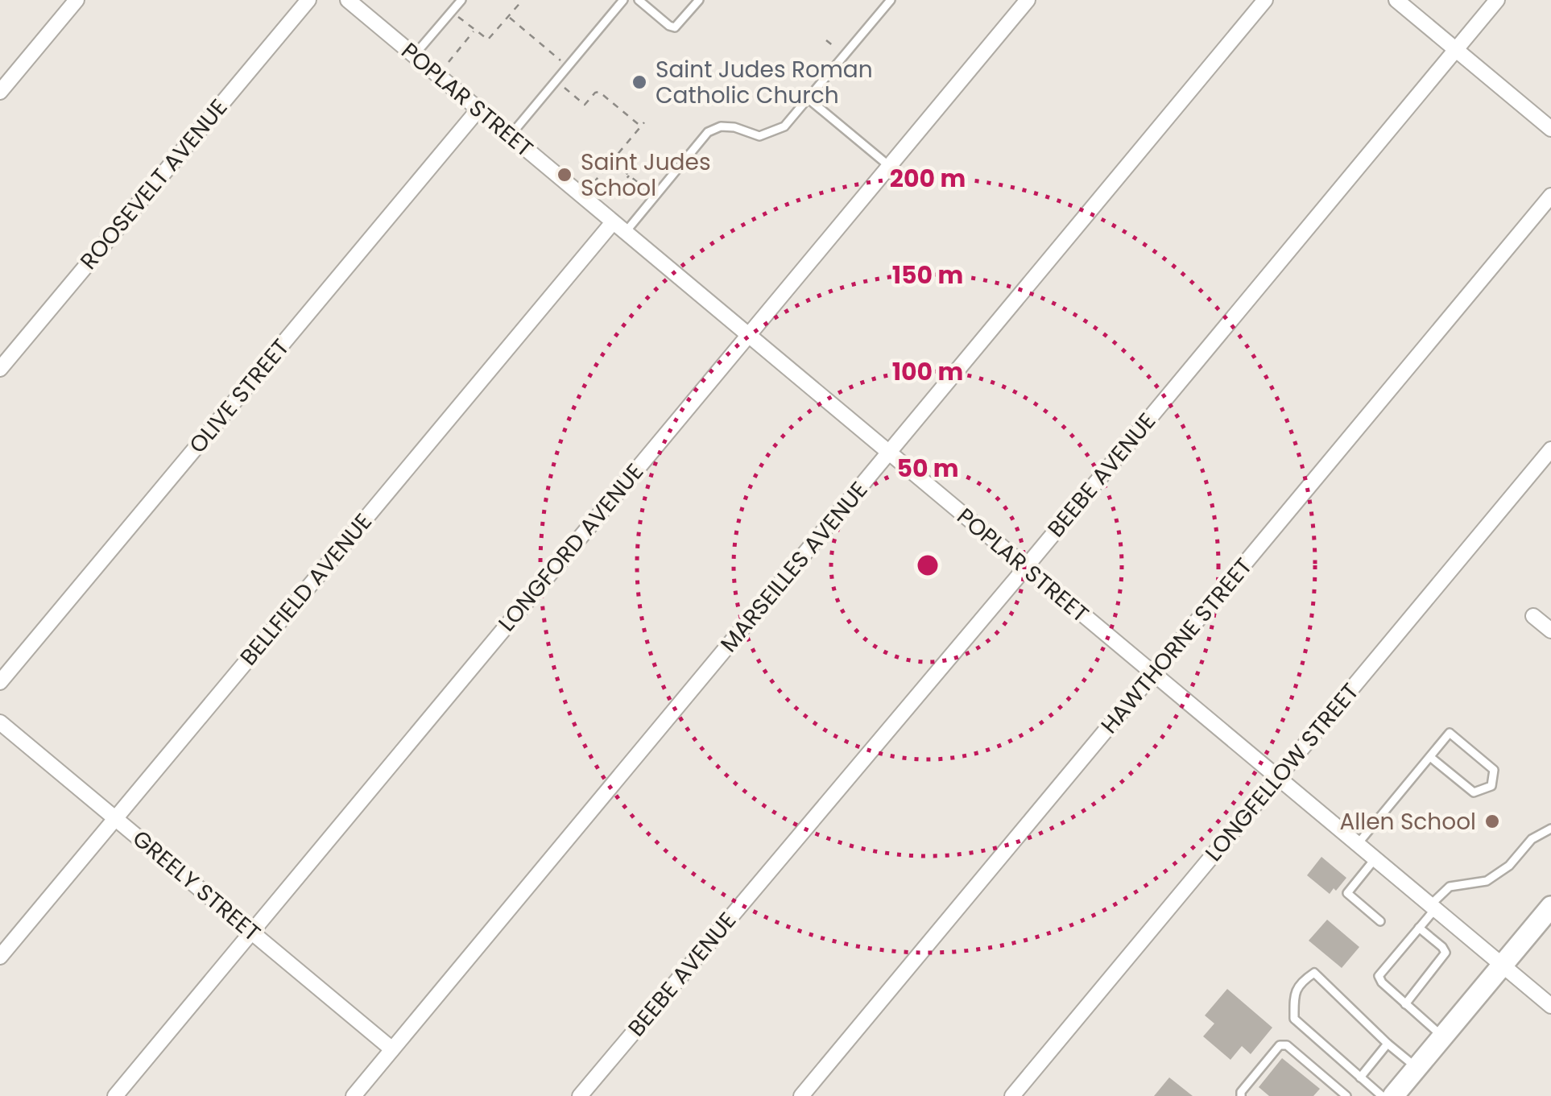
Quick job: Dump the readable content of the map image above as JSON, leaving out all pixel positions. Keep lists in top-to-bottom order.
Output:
{
  "streets": {
    "street": [
      "POPLAR STREET",
      "ROOSEVELT AVENUE",
      "OLIVE STREET",
      "BEEBE AVENUE",
      "LONGFORD AVENUE",
      "MARSEILLES AVENUE",
      "BELLFIELD AVENUE",
      "HAWTHORNE STREET",
      "LONGFELLOW STREET",
      "GREELY STREET"
    ]
  },
  "crossings": [
    ["POPLAR STREET", "OLIVE STREET"],
    ["POPLAR STREET", "BEEBE AVENUE"],
    ["POPLAR STREET", "LONGFORD AVENUE"],
    ["POPLAR STREET", "MARSEILLES AVENUE"],
    ["POPLAR STREET", "BELLFIELD AVENUE"],
    ["POPLAR STREET", "HAWTHORNE STREET"],
    ["POPLAR STREET", "LONGFELLOW STREET"],
    ["LONGFORD AVENUE", "GREELY STREET"],
    ["MARSEILLES AVENUE", "GREELY STREET"],
    ["BELLFIELD AVENUE", "GREELY STREET"]
  ],
  "places": ["Saint Judes Roman Catholic Church", "Saint Judes School", "Allen School"],
  "rings": [
    "200 m",
    "150 m",
    "100 m",
    "50 m"
  ]
}
